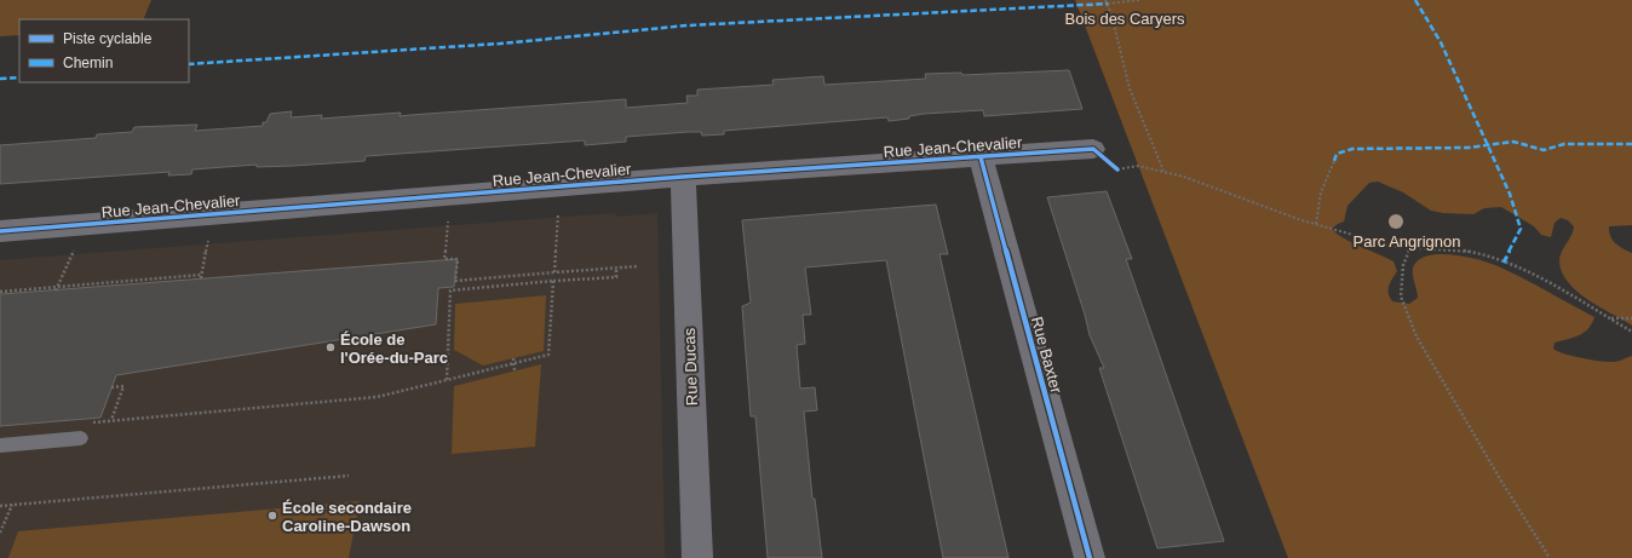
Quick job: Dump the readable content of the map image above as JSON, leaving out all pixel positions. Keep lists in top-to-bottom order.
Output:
{
  "streets": {
    "street": ["Rue Jean-Chevalier", "Rue Baxter", "Rue Ducas"]
  },
  "crossings": [
    ["Rue Jean-Chevalier", "Rue Baxter"],
    ["Rue Jean-Chevalier", "Rue Ducas"]
  ],
  "parks": ["Bois des Caryers", "Parc Angrignon"],
  "places": ["École de l'Orée-du-Parc", "École secondaire Caroline-Dawson"],
  "legend": ["Piste cyclable", "Chemin"]
}
